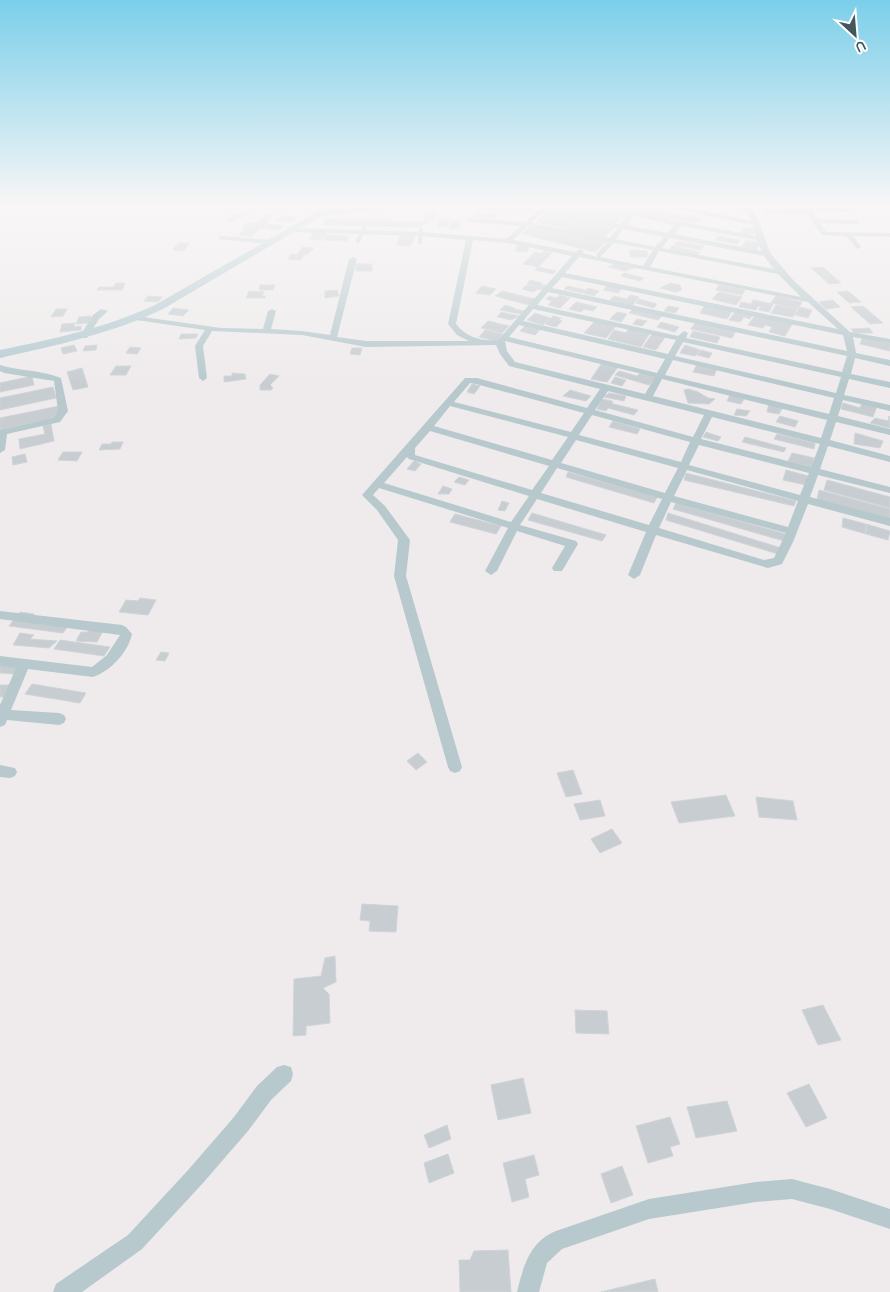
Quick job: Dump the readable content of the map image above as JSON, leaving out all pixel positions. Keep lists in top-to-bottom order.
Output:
{
  "north": "bottom right"
}
